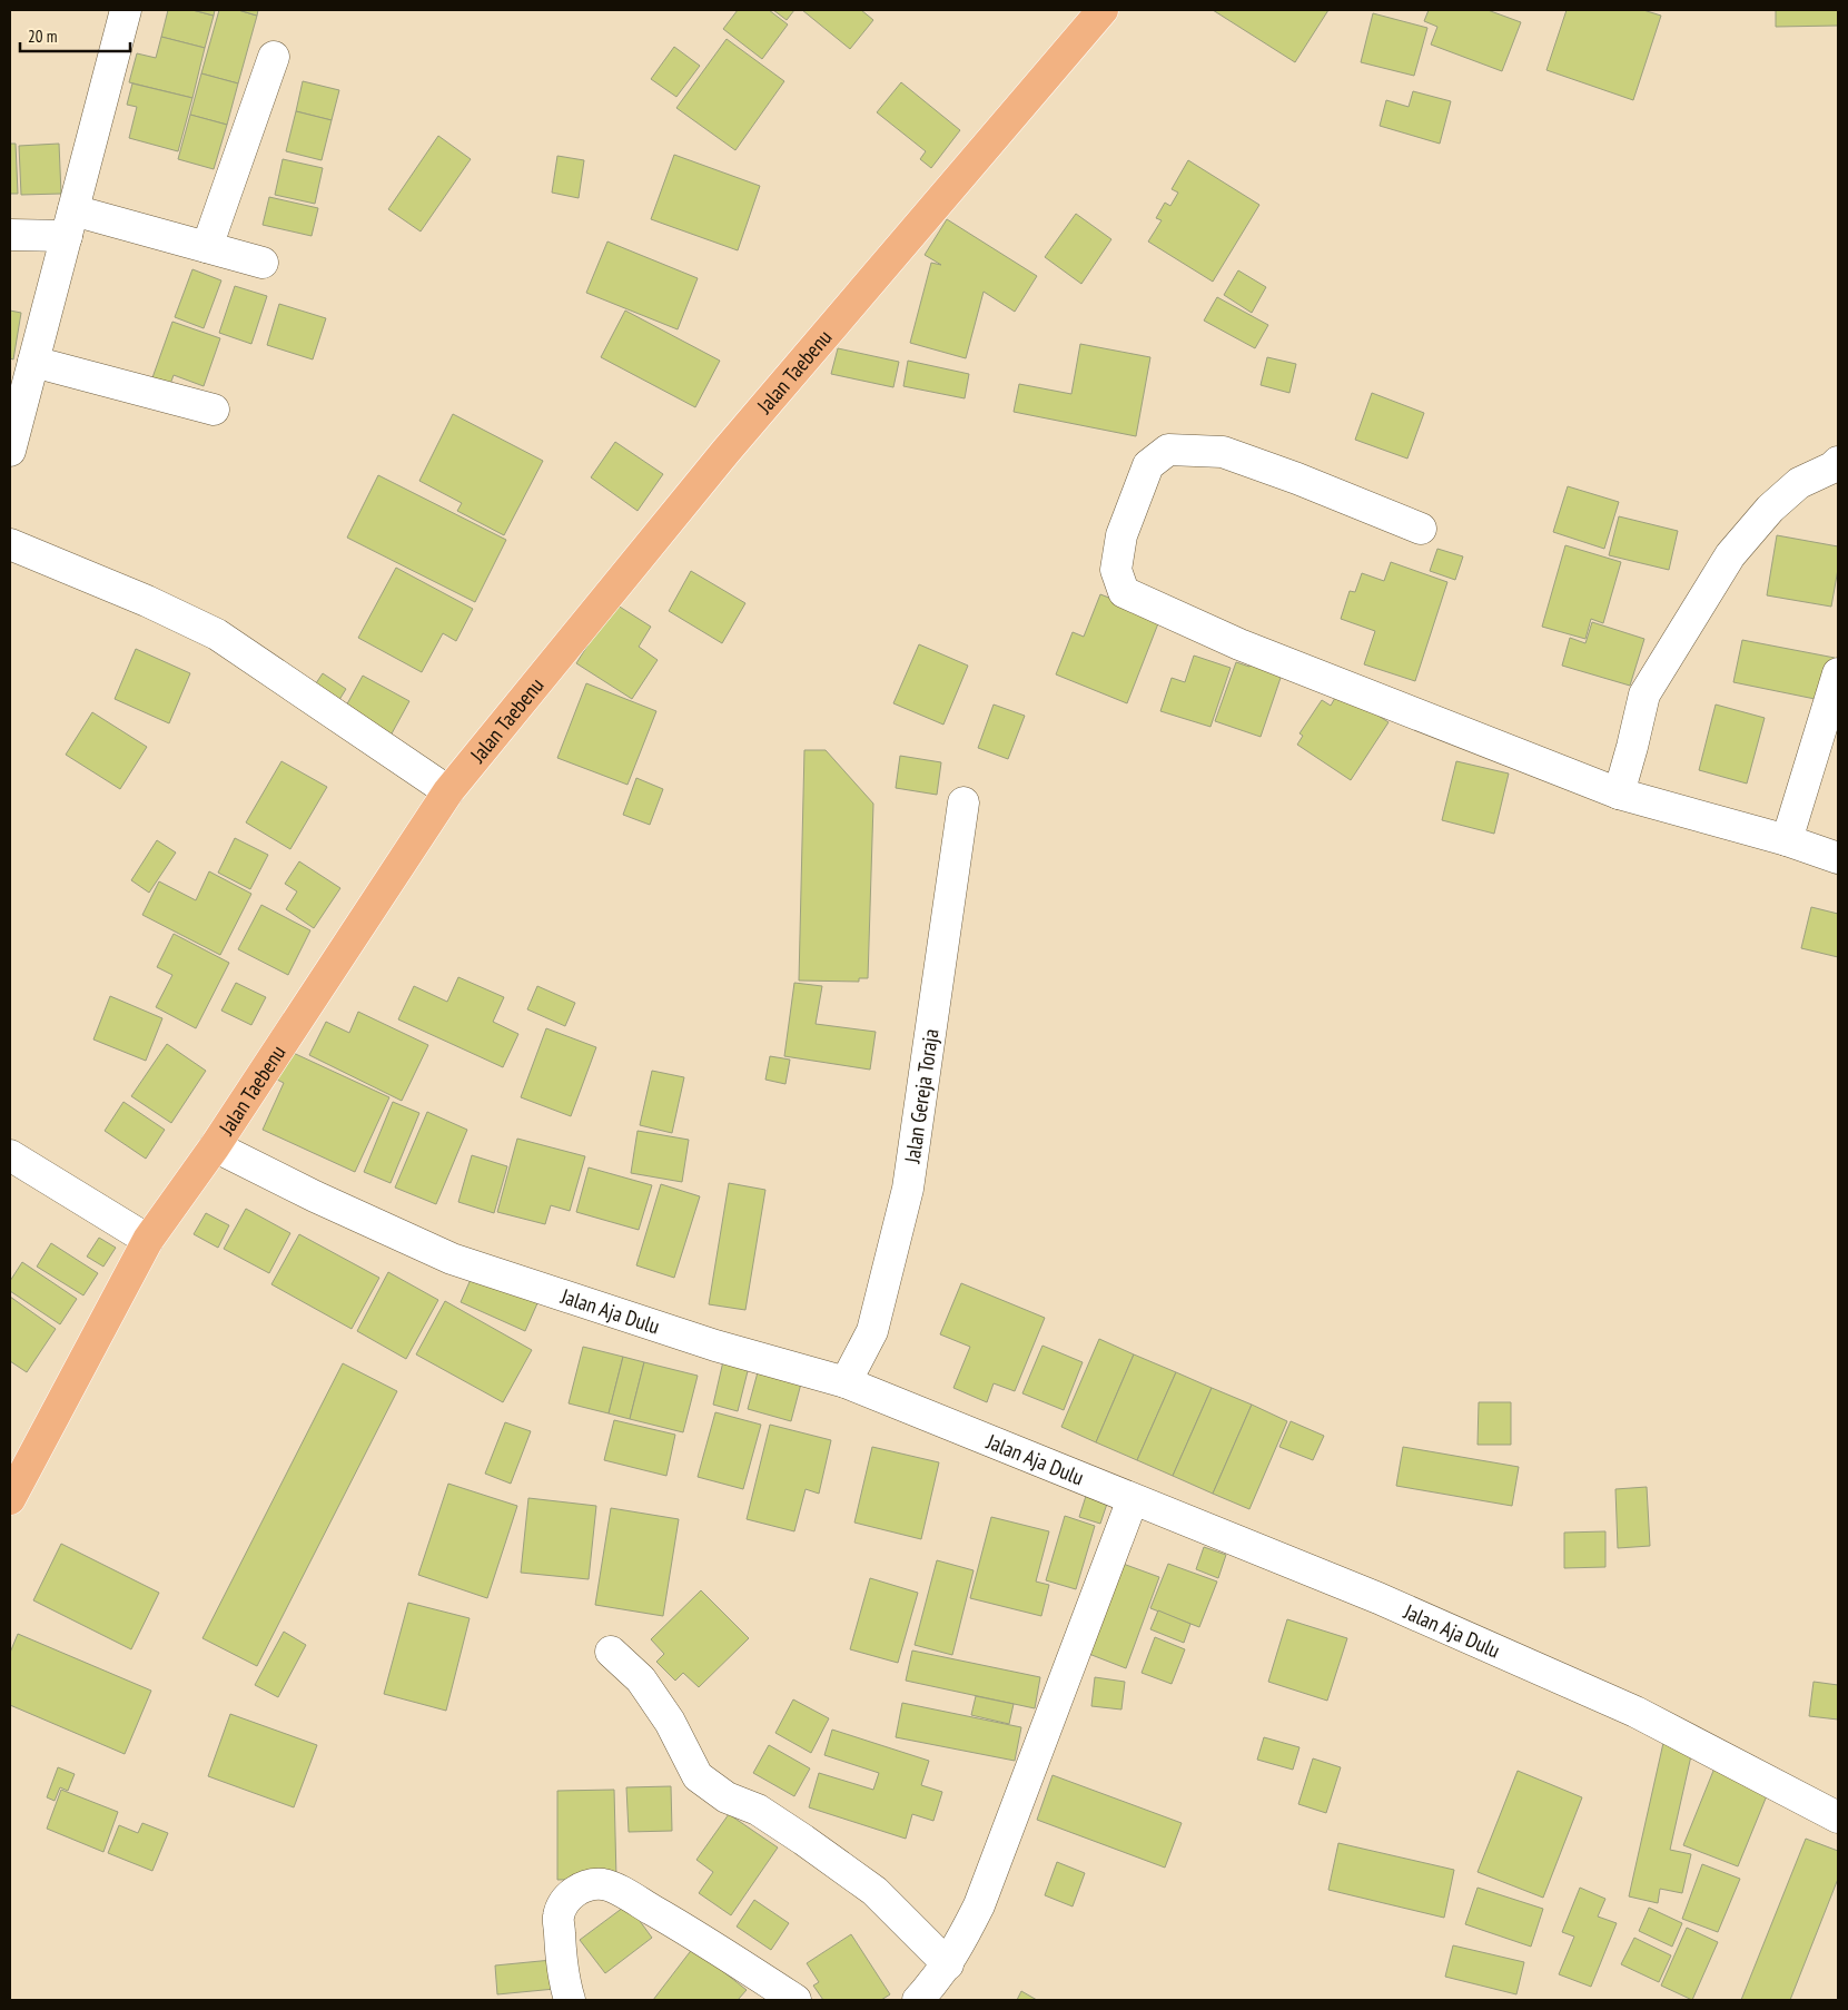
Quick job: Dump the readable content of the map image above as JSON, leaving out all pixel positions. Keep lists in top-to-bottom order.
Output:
{
  "streets": {
    "main road": ["Jalan Taebenu"],
    "street": ["Jalan Gereja Toraja", "Jalan Aja Dulu"]
  },
  "crossings": [
    ["Jalan Taebenu", "Jalan Aja Dulu"],
    ["Jalan Gereja Toraja", "Jalan Aja Dulu"]
  ],
  "scale_bar": "20 m"
}
